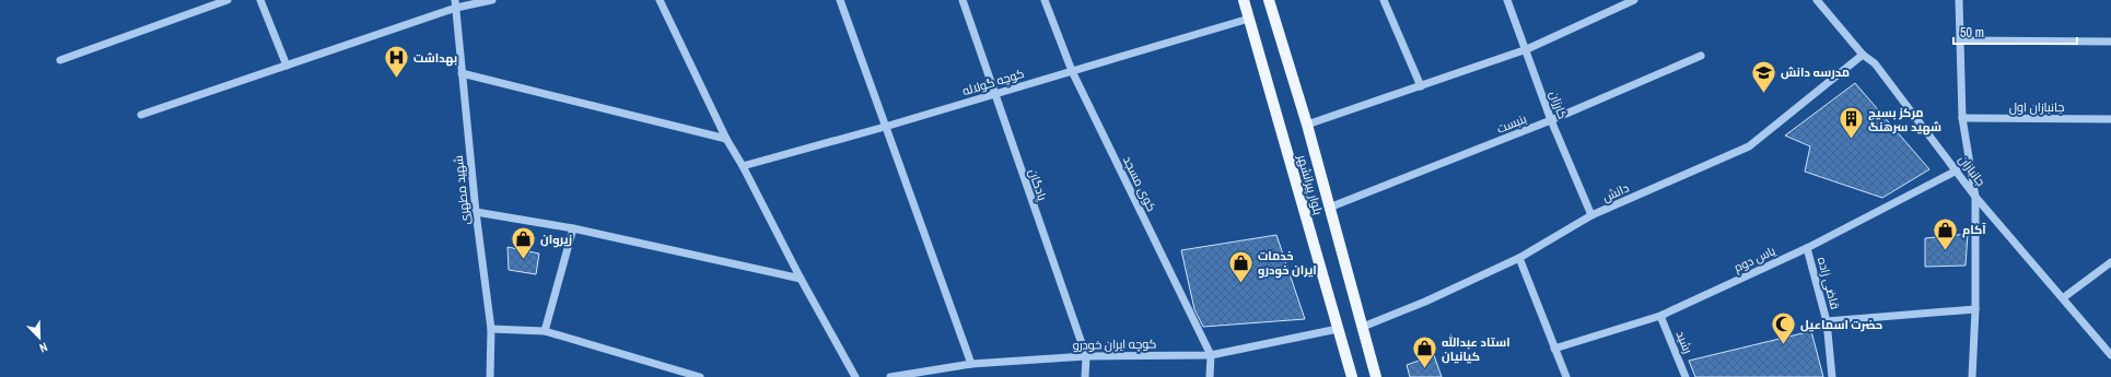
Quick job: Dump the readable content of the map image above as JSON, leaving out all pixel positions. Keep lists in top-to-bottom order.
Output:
{
  "streets": {
    "main road": ["بلوار پیرانشهر"],
    "street": [
      "کوچه گولاله",
      "کارزان",
      "جانبازان اول",
      "بنبست",
      "جانبازان",
      "کوی مسجد",
      "پادگان",
      "شهید مطهری",
      "دانش",
      "یاس دوم",
      "قاضی زاده",
      "رشید",
      "کوچه ایران خودرو"
    ]
  },
  "crossings": [
    ["کوچه گولاله", "کوی مسجد"],
    ["کوچه گولاله", "پادگان"],
    ["کوچه گولاله", "بلوار پیرانشهر"],
    ["کارزان", "بنبست"],
    ["کارزان", "دانش"],
    ["بنبست", "بلوار پیرانشهر"],
    ["جانبازان", "دانش"],
    ["جانبازان", "یاس دوم"],
    ["کوی مسجد", "کوچه ایران خودرو"],
    ["پادگان", "کوچه ایران خودرو"],
    ["بلوار پیرانشهر", "دانش"],
    ["بلوار پیرانشهر", "کوچه ایران خودرو"],
    ["یاس دوم", "قاضی زاده"],
    ["یاس دوم", "رشید"]
  ],
  "places": {
    "hospital": ["بهداشت"],
    "school or university": ["مدرسه دانش"],
    "building": ["مرکز بسیج شهید سرهنگ"],
    "shop": [
      "آکام",
      "زیروان",
      "خدمات ایران خودرو",
      "استاد عبدالله کیانیان"
    ],
    "mosque": ["حضرت اسماعیل"]
  },
  "scale_bar": "50 m",
  "north": "bottom right"
}
